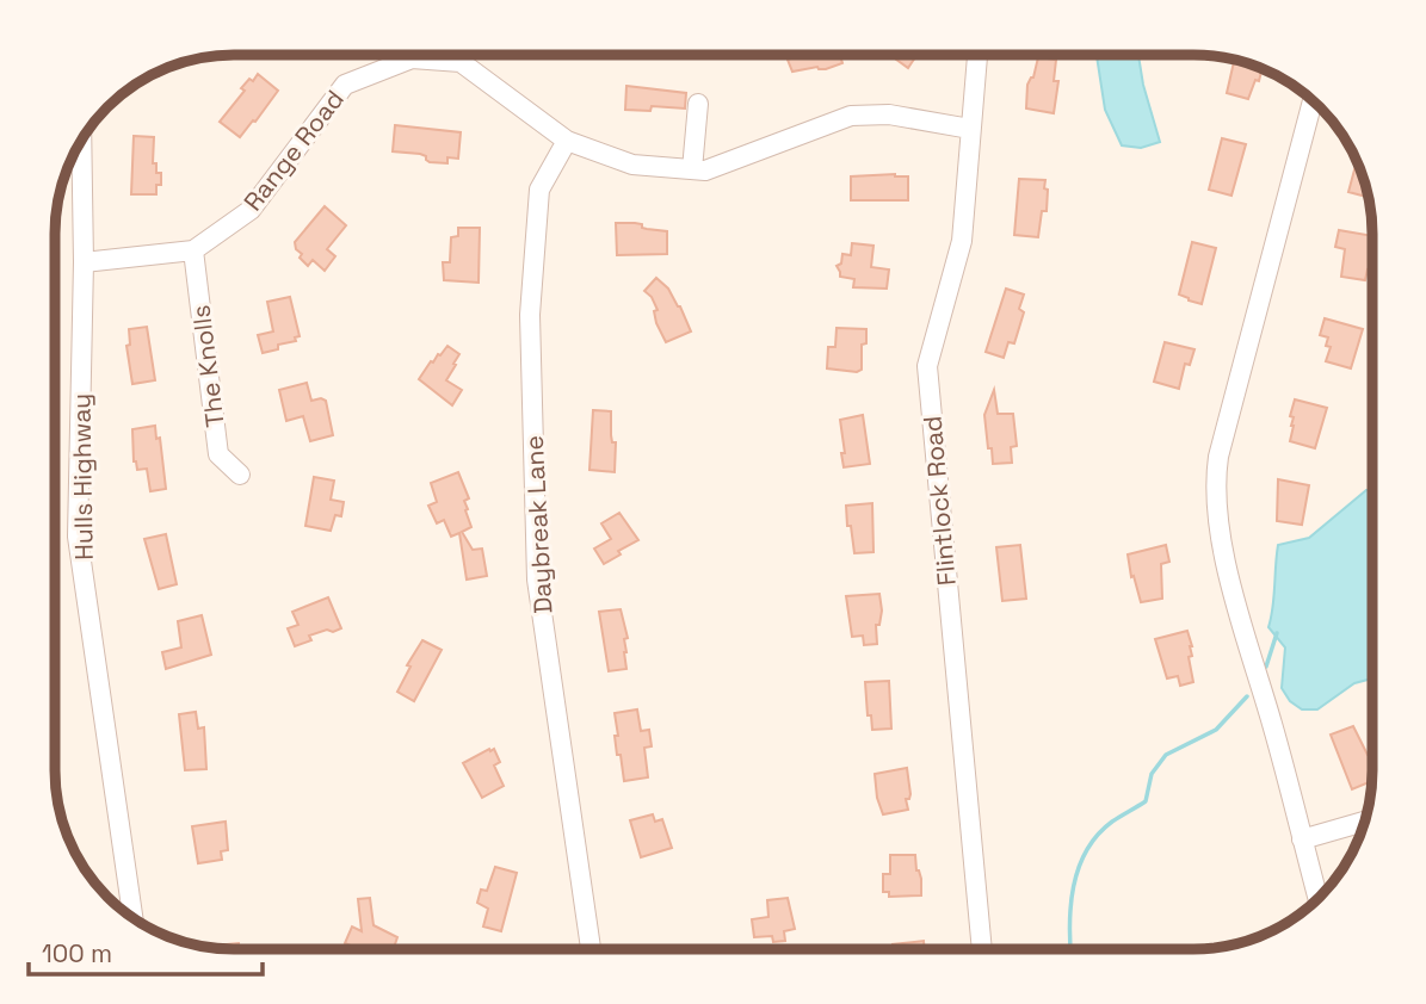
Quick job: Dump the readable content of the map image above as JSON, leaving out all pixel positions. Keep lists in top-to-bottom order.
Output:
{
  "streets": {
    "street": [
      "Range Road",
      "The Knolls",
      "Hulls Highway",
      "Flintlock Road",
      "Daybreak Lane"
    ]
  },
  "crossings": [
    ["Range Road", "The Knolls"],
    ["Range Road", "Hulls Highway"],
    ["Range Road", "Flintlock Road"],
    ["Range Road", "Daybreak Lane"]
  ],
  "scale_bar": "100 m"
}
